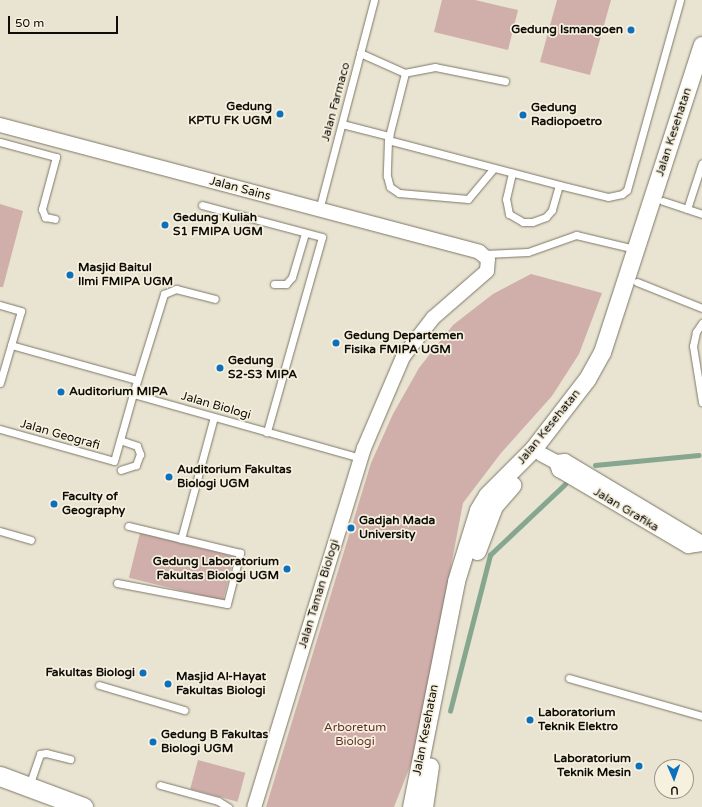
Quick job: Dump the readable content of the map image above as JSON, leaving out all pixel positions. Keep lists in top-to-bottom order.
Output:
{
  "streets": {
    "street": [
      "Jalan Kesehatan",
      "Jalan Sains",
      "Jalan Grafika",
      "Jalan Taman Biologi"
    ],
    "lane": ["Jalan Farmaco", "Jalan Biologi", "Jalan Geografi"]
  },
  "crossings": [
    ["Jalan Farmaco", "Jalan Sains"],
    ["Jalan Kesehatan", "Jalan Grafika"],
    ["Jalan Sains", "Jalan Taman Biologi"],
    ["Jalan Biologi", "Jalan Taman Biologi"]
  ],
  "parks": ["Arboretum Biologi"],
  "places": [
    "Gedung Ismangoen",
    "Gedung KPTU FK UGM",
    "Gedung Radiopoetro",
    "Gedung Kuliah S1 FMIPA UGM",
    "Masjid Baitul Ilmi FMIPA UGM",
    "Gedung Departemen Fisika FMIPA UGM",
    "Gedung S2-S3 MIPA",
    "Auditorium MIPA",
    "Auditorium Fakultas Biologi UGM",
    "Faculty of Geography",
    "Gadjah Mada University",
    "Gedung Laboratorium Fakultas Biologi UGM",
    "Fakultas Biologi",
    "Masjid Al-Hayat Fakultas Biologi",
    "Laboratorium Teknik Elektro",
    "Gedung B Fakultas Biologi UGM",
    "Laboratorium Teknik Mesin"
  ],
  "scale_bar": "50 m",
  "north": "bottom"
}
